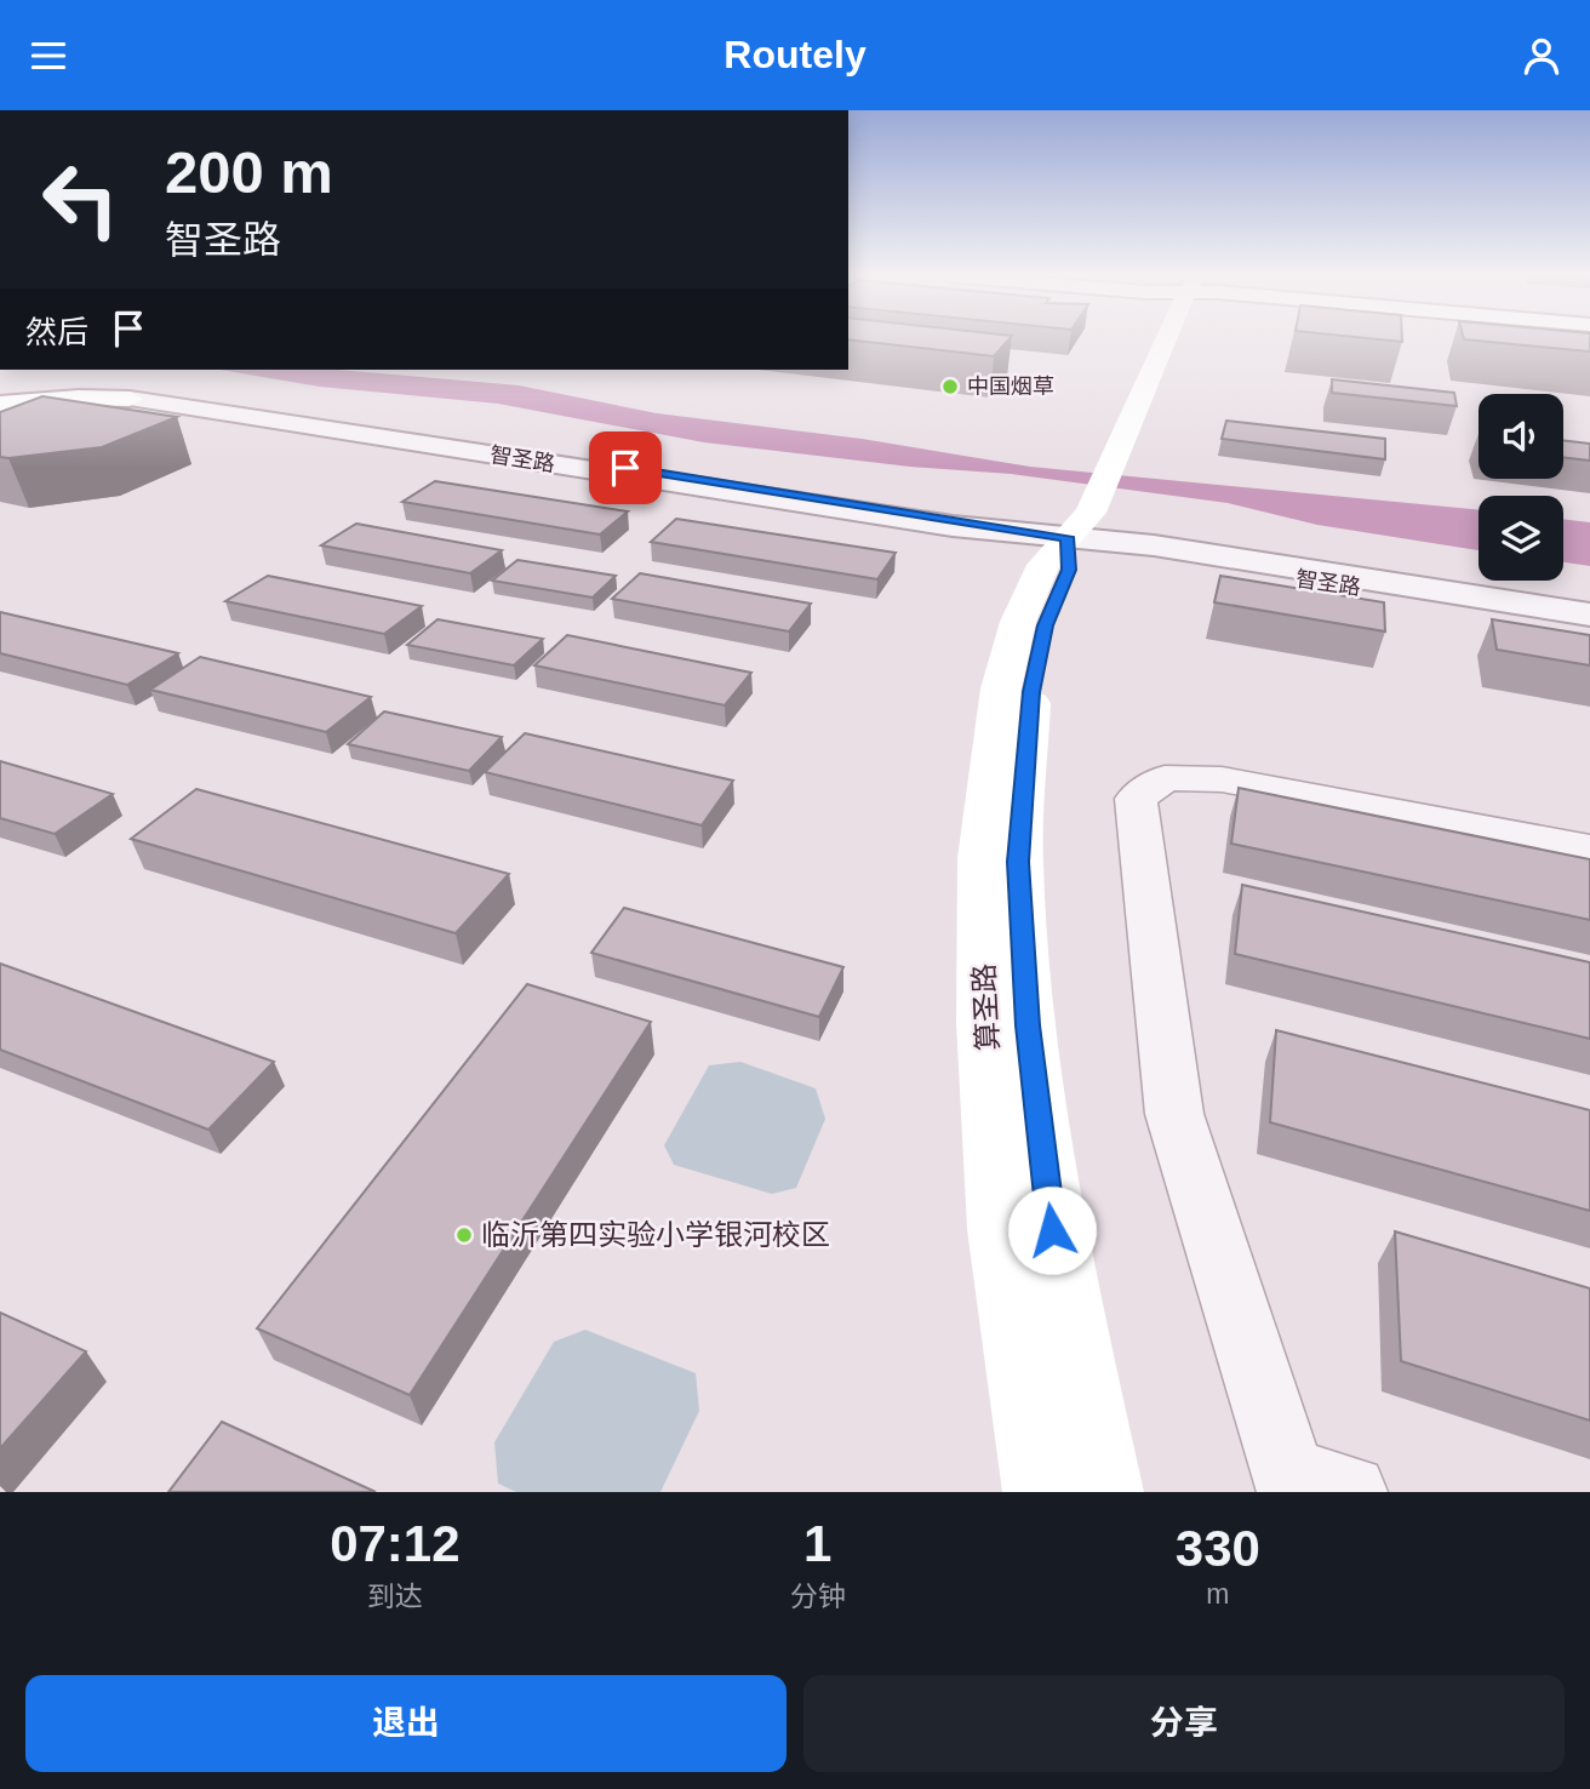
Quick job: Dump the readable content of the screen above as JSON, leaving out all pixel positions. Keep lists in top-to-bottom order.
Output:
{
  "streets": {
    "main road": ["算圣路"],
    "street": ["智圣路"]
  },
  "crossings": [
    ["智圣路", "算圣路"]
  ],
  "places": ["中国烟草", "临沂第四实验小学银河校区"],
  "page": {
    "header": "Routely",
    "turn": ["200 m", "智圣路"],
    "then": "然后",
    "eta": [
      "07:12",
      "到达",
      "1",
      "分钟",
      "330",
      "m"
    ],
    "buttons": ["退出", "分享"]
  }
}
